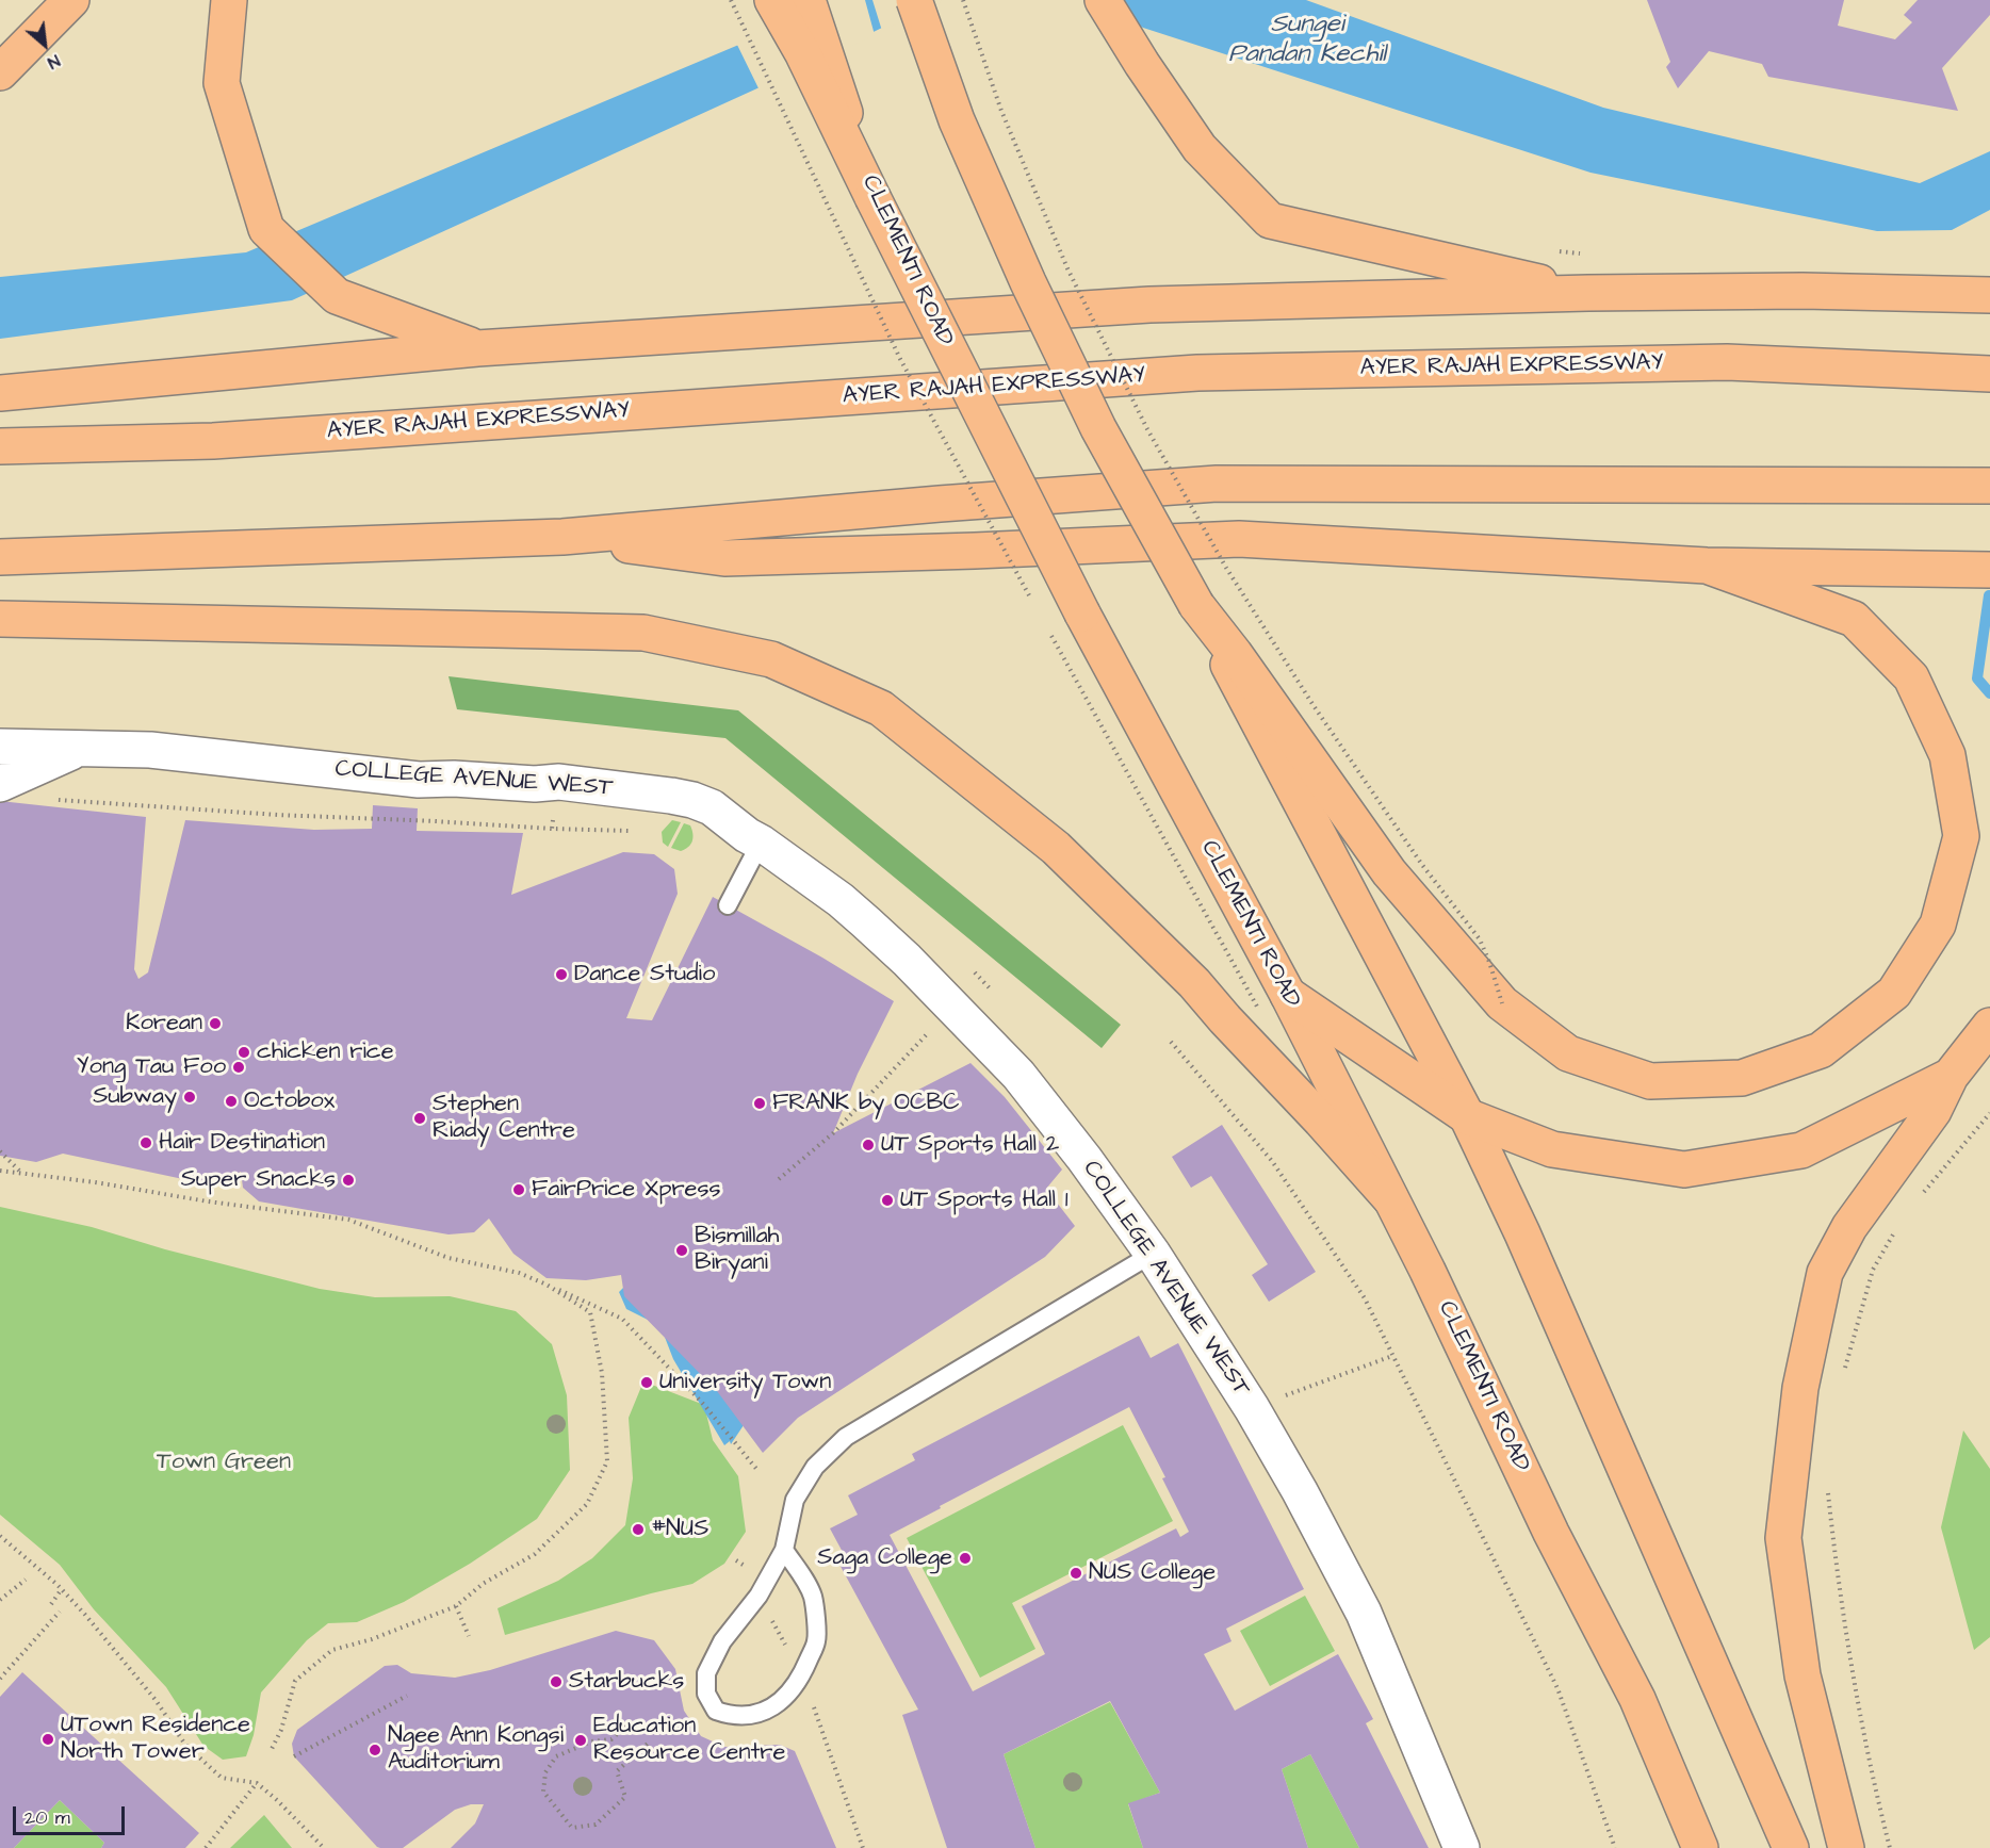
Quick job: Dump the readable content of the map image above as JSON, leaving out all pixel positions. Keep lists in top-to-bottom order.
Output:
{
  "streets": {
    "main road": ["CLEMENTI ROAD", "AYER RAJAH EXPRESSWAY"],
    "street": ["COLLEGE AVENUE WEST"]
  },
  "water": ["Sungei Pandan Kechil"],
  "parks": ["Town Green"],
  "places": [
    "Dance Studio",
    "Korean",
    "chicken rice",
    "Yong Tau Foo",
    "Subway",
    "Octobox",
    "FRANK by OCBC",
    "Stephen Riady Centre",
    "Hair Destination",
    "UT Sports Hall 2",
    "Super Snacks",
    "FairPrice Xpress",
    "UT Sports Hall 1",
    "Bismillah Biryani",
    "University Town",
    "#NUS",
    "Saga College",
    "NUS College",
    "Starbucks",
    "UTown Residence North Tower",
    "Education Resource Centre",
    "Ngee Ann Kongsi Auditorium"
  ],
  "scale_bar": "20 m",
  "north": "bottom right"
}
